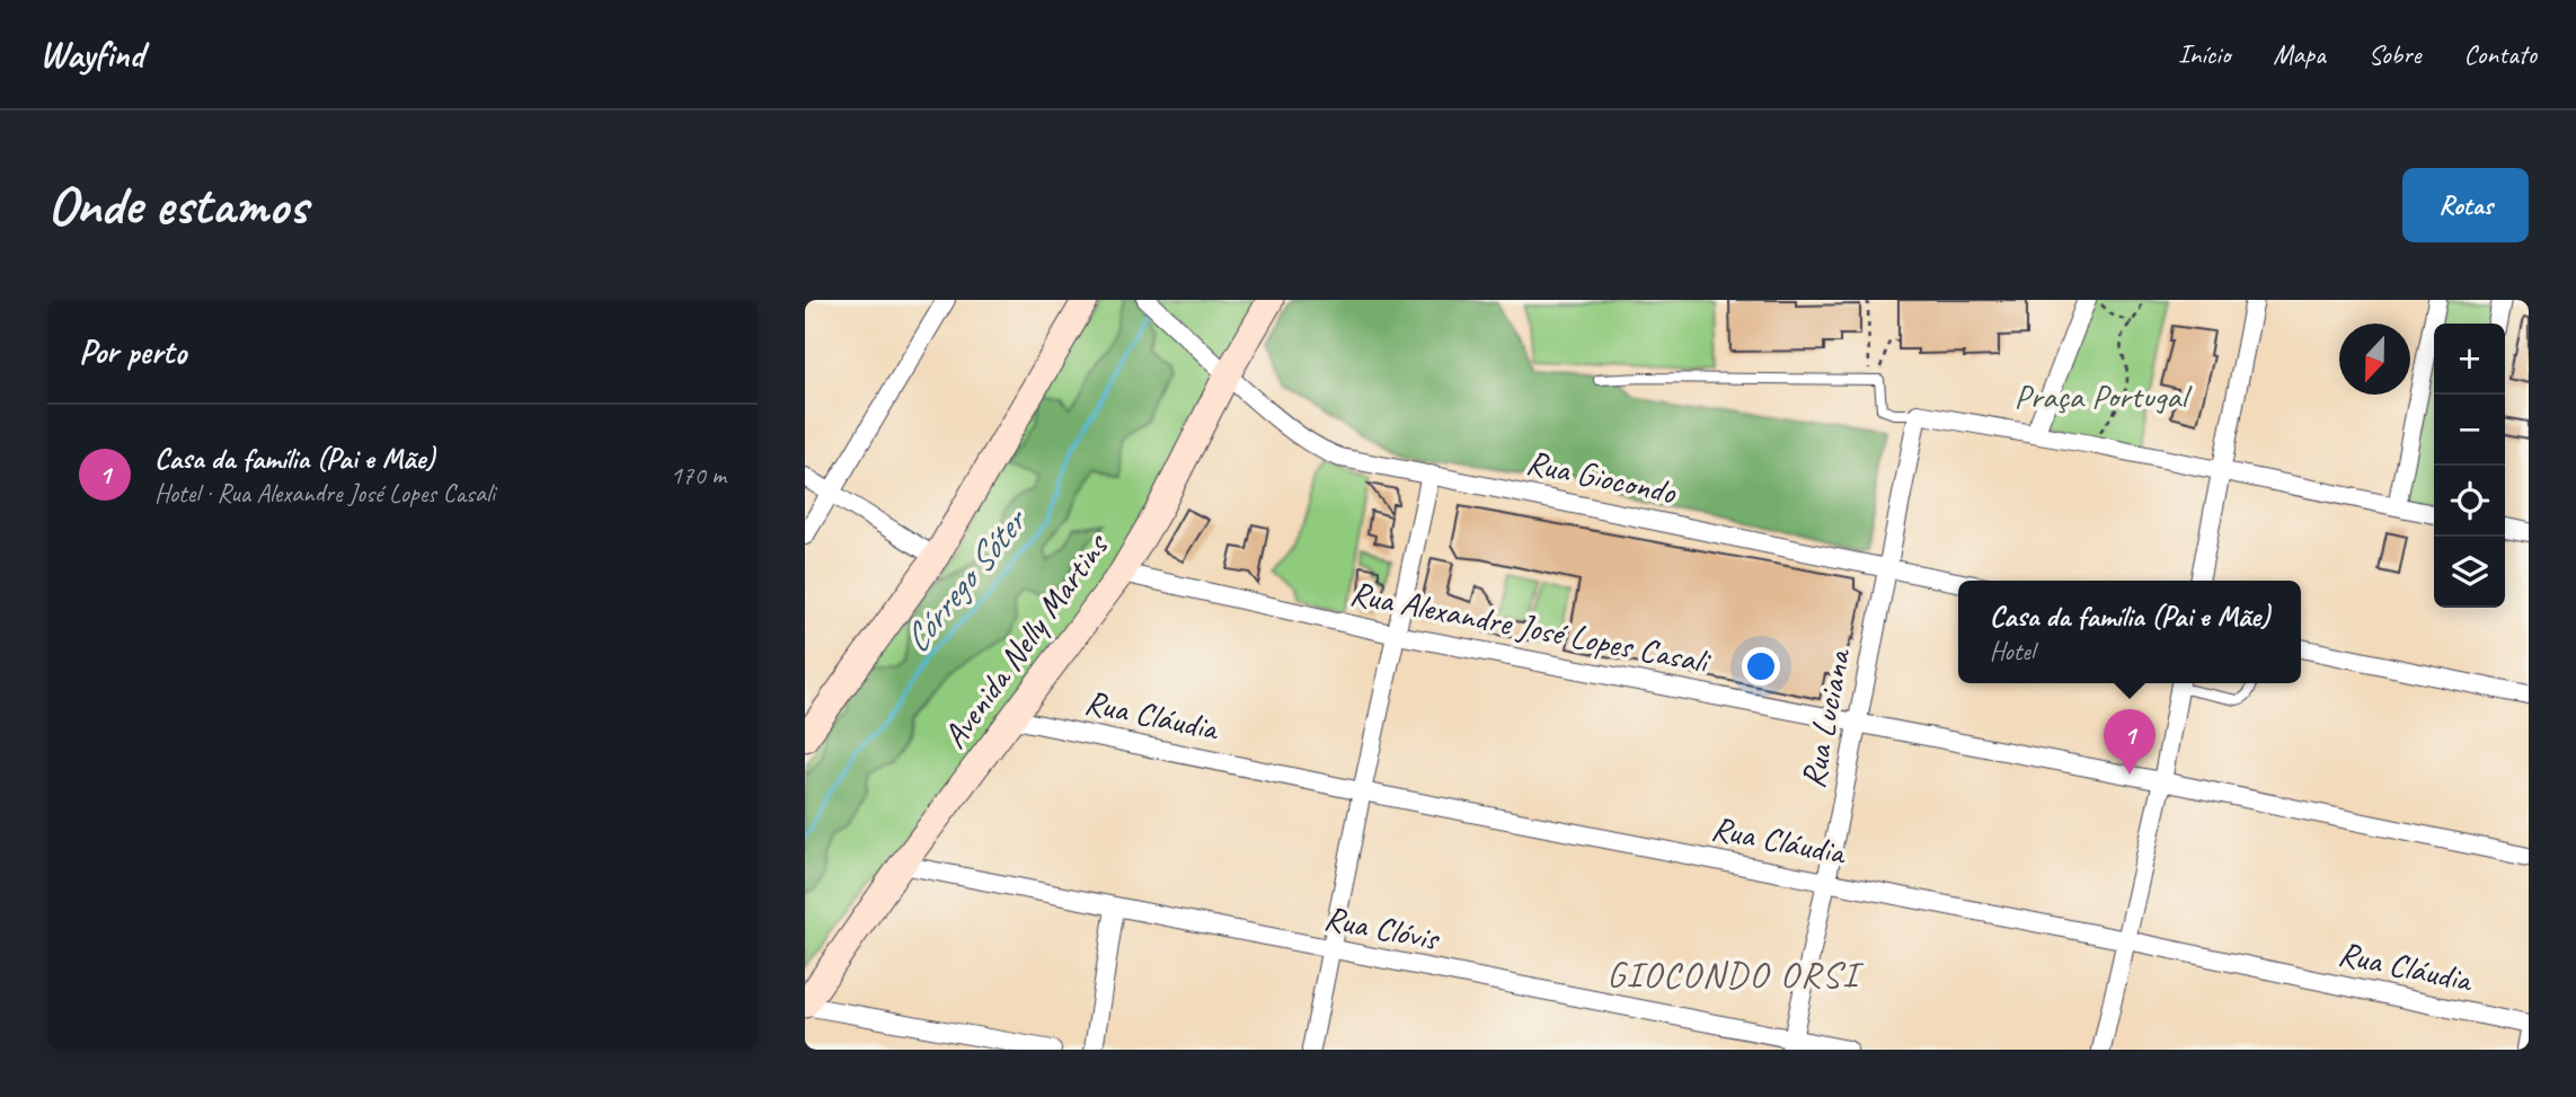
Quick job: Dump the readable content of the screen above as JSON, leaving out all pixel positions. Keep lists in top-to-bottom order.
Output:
{
  "streets": {
    "main road": ["Avenida Nelly Martins"],
    "street": [
      "Rua Giocondo",
      "Rua Alexandre José Lopes Casali",
      "Rua Cláudia",
      "Rua Luciana",
      "Rua Clóvis"
    ]
  },
  "crossings": [
    ["Rua Giocondo", "Avenida Nelly Martins"],
    ["Rua Giocondo", "Rua Luciana"],
    ["Rua Alexandre José Lopes Casali", "Avenida Nelly Martins"],
    ["Rua Alexandre José Lopes Casali", "Rua Luciana"],
    ["Avenida Nelly Martins", "Rua Cláudia"],
    ["Avenida Nelly Martins", "Rua Clóvis"],
    ["Rua Cláudia", "Rua Luciana"],
    ["Rua Luciana", "Rua Clóvis"]
  ],
  "districts": ["GIOCONDO ORSI"],
  "water": ["Córrego Sóter"],
  "parks": ["Praça Portugal"],
  "north": "bottom",
  "page": {
    "header": "Wayfind",
    "nav": [
      "Início",
      "Mapa",
      "Sobre",
      "Contato"
    ],
    "buttons": "Rotas",
    "title": "Onde estamos",
    "heading": "Por perto",
    "map_buttons": ["+", "−"],
    "list": [
      {
        "mark": "1",
        "name": "Casa da família (Pai e Mãe)",
        "note": "Hotel · Rua Alexandre José Lopes Casali",
        "value": "170 m"
      }
    ],
    "popup": ["Casa da família (Pai e Mãe)", "Hotel"],
    "pins": "1"
  }
}
